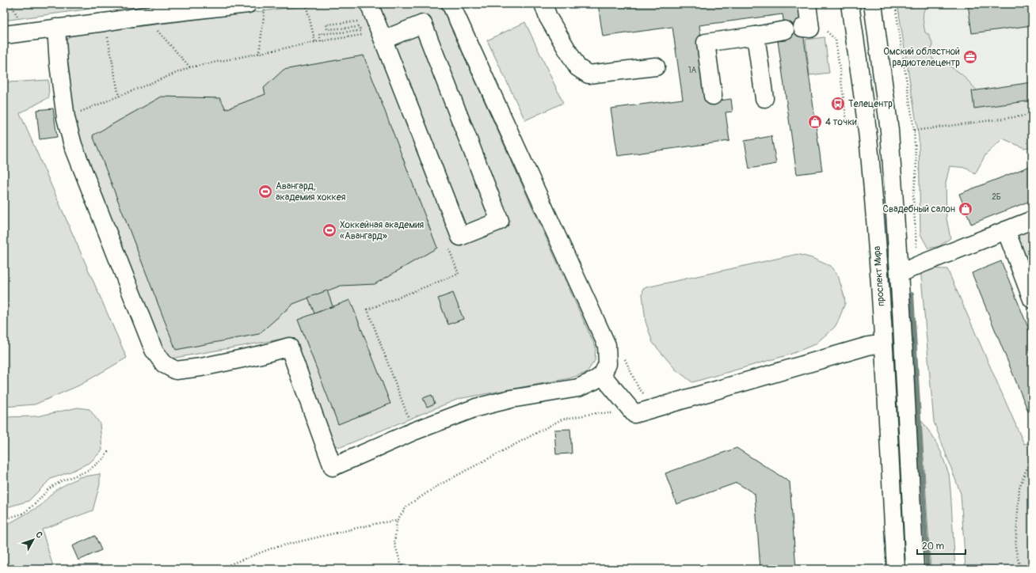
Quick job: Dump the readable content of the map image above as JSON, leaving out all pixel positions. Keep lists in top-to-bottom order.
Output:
{
  "streets": {
    "main road": ["проспект Мира"]
  },
  "places": {
    "office": ["Омский областной радиотелецентр"],
    "bus stop": ["Телецентр"],
    "shop": ["4 точки", "Свадебный салон"],
    "sports": ["Авангард, академия хоккея", "Хоккейная академия «Авангард»"]
  },
  "house_numbers": ["1А", "2Б"],
  "scale_bar": "20 m",
  "north": "top right"
}
